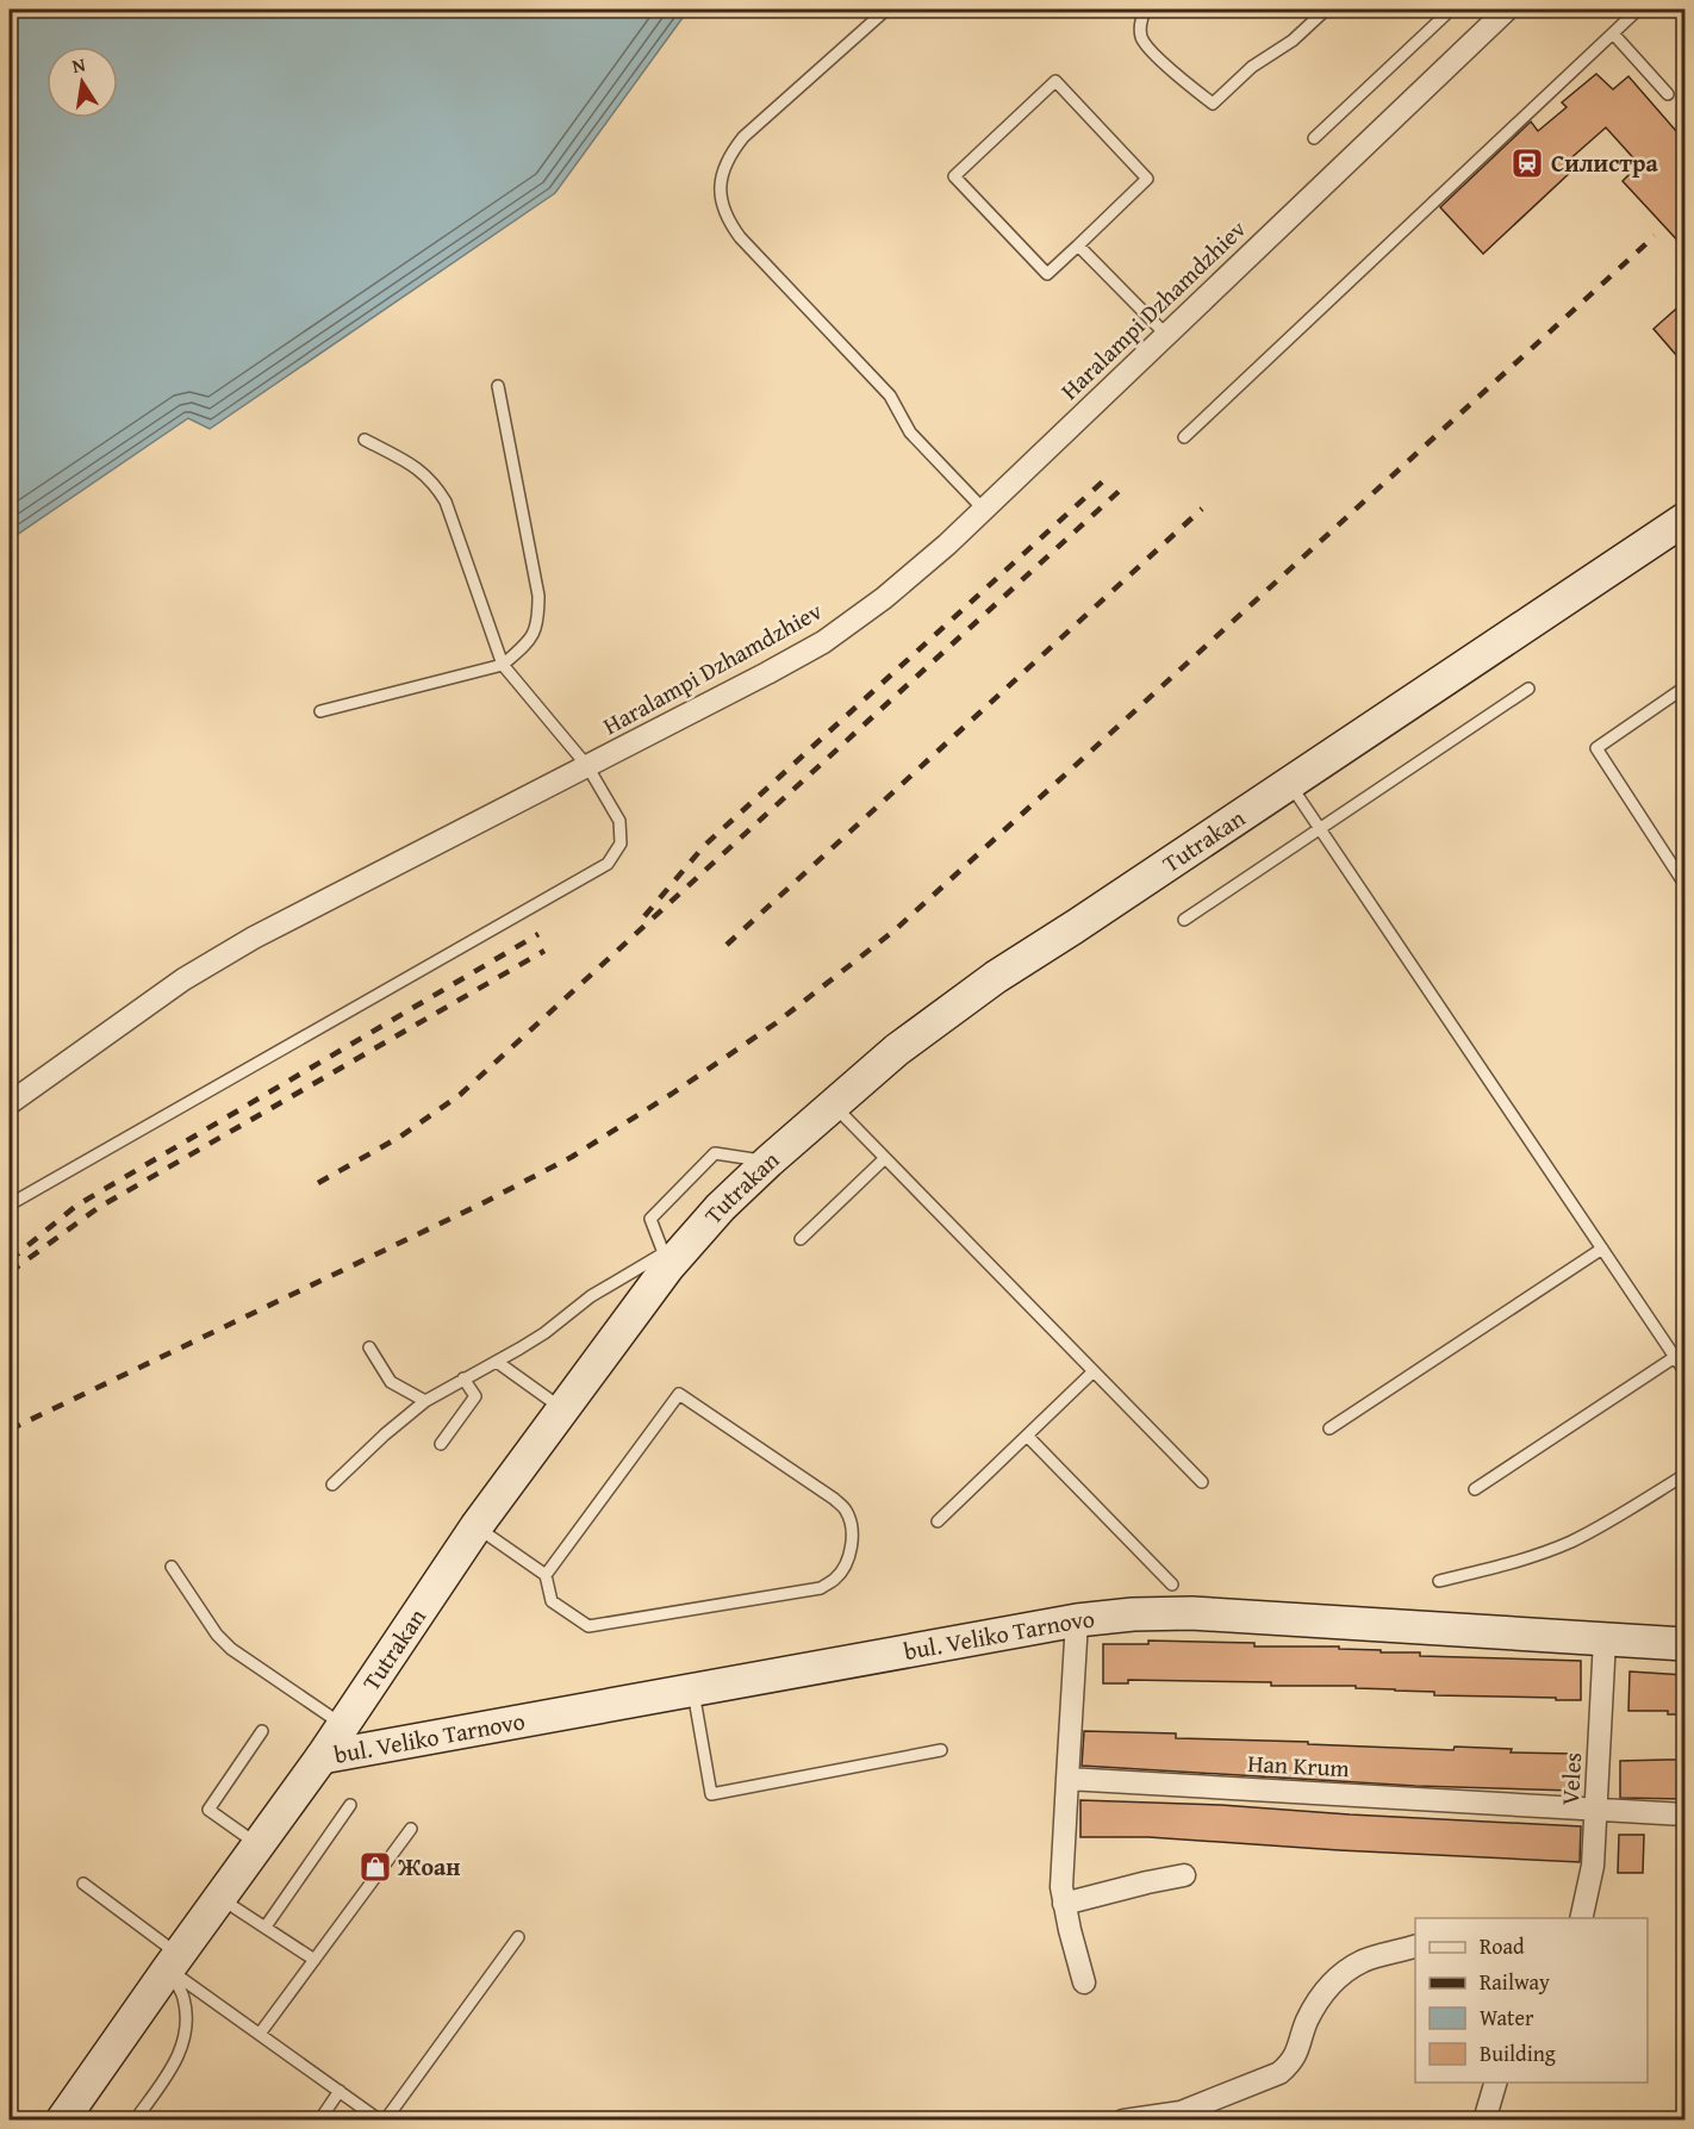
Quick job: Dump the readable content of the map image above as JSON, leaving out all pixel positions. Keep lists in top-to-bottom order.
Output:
{
  "streets": {
    "street": [
      "Haralampi Dzhamdzhiev",
      "Tutrakan",
      "bul. Veliko Tarnovo",
      "Han Krum",
      "Veles"
    ]
  },
  "crossings": [
    ["Tutrakan", "bul. Veliko Tarnovo"],
    ["bul. Veliko Tarnovo", "Veles"],
    ["Han Krum", "Veles"]
  ],
  "places": {
    "station": ["Силистра"],
    "shop": ["Жоан"]
  },
  "legend": [
    "Road",
    "Railway",
    "Water",
    "Building"
  ],
  "north": "top"
}
